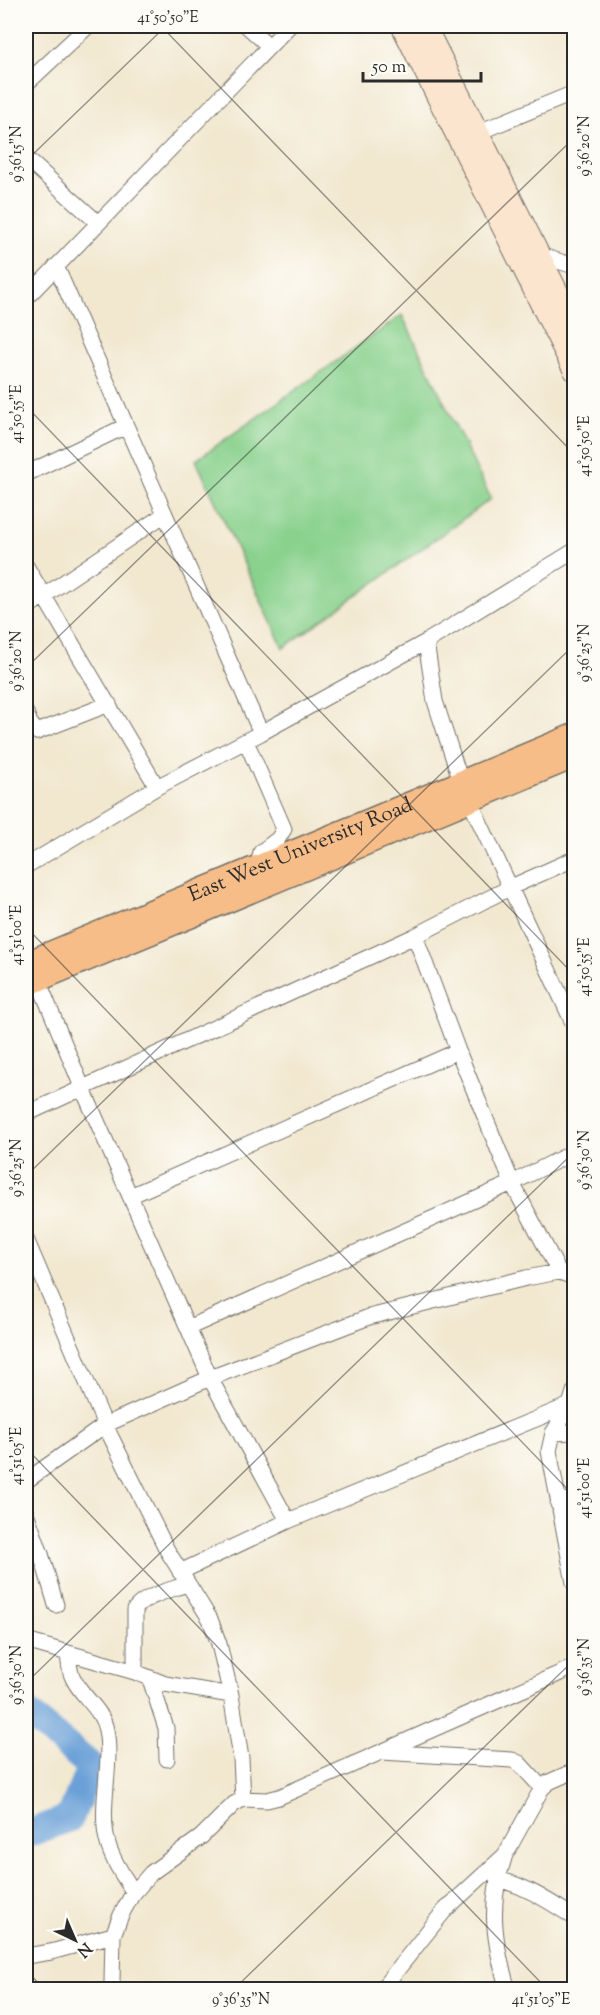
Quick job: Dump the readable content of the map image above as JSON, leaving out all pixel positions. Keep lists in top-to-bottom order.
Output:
{
  "streets": {
    "main road": ["East West University Road"]
  },
  "scale_bar": "50 m",
  "north": "bottom right",
  "coordinates": [
    "41°50'50\"E",
    "9°36'20\"N",
    "9°36'15\"N",
    "41°50'55\"E",
    "9°36'25\"N",
    "41°51'00\"E",
    "9°36'30\"N",
    "41°51'05\"E",
    "9°36'35\"N"
  ]
}
